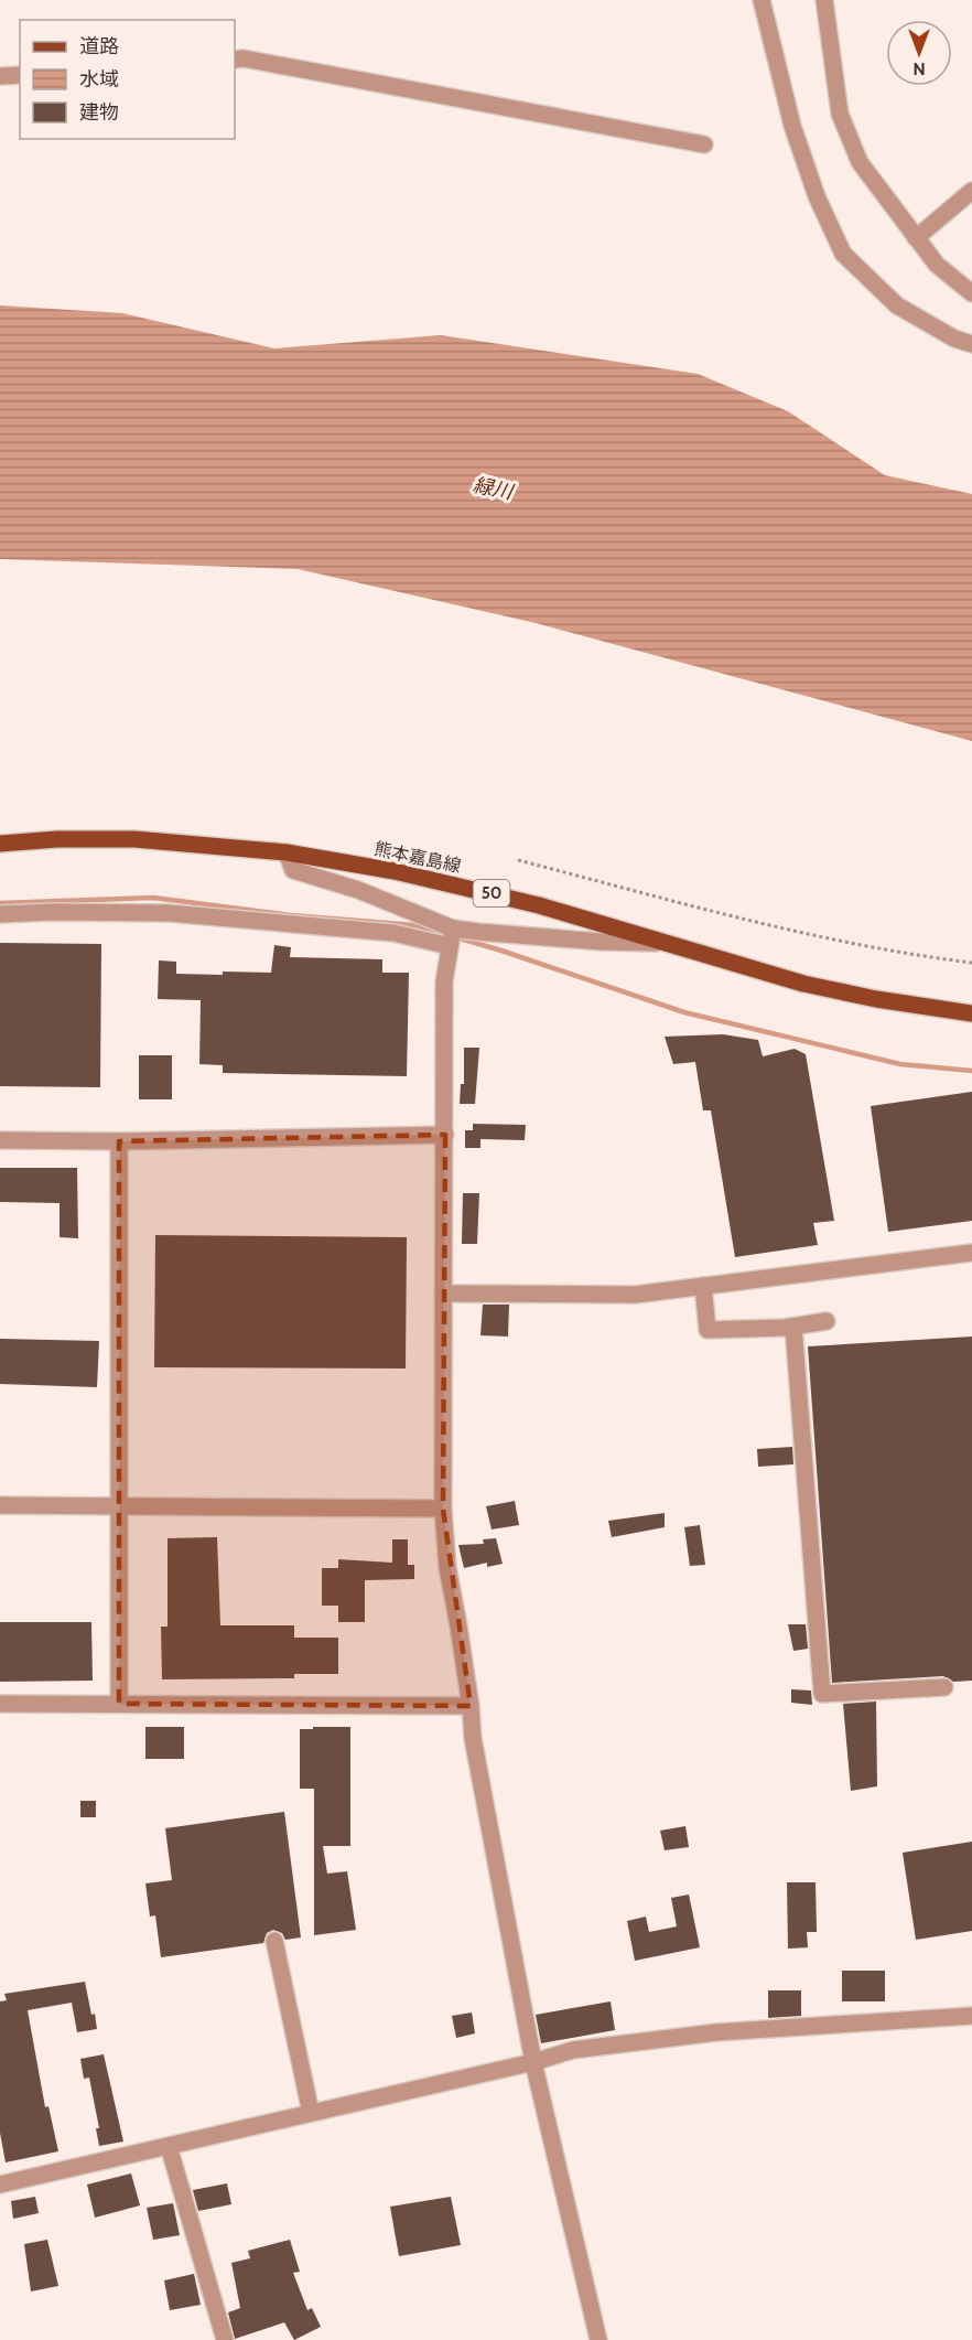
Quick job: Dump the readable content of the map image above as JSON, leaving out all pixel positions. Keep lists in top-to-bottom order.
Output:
{
  "streets": {
    "main road": ["熊本嘉島線", "50"]
  },
  "water": ["緑川"],
  "legend": ["道路", "水域", "建物"],
  "north": "bottom"
}
